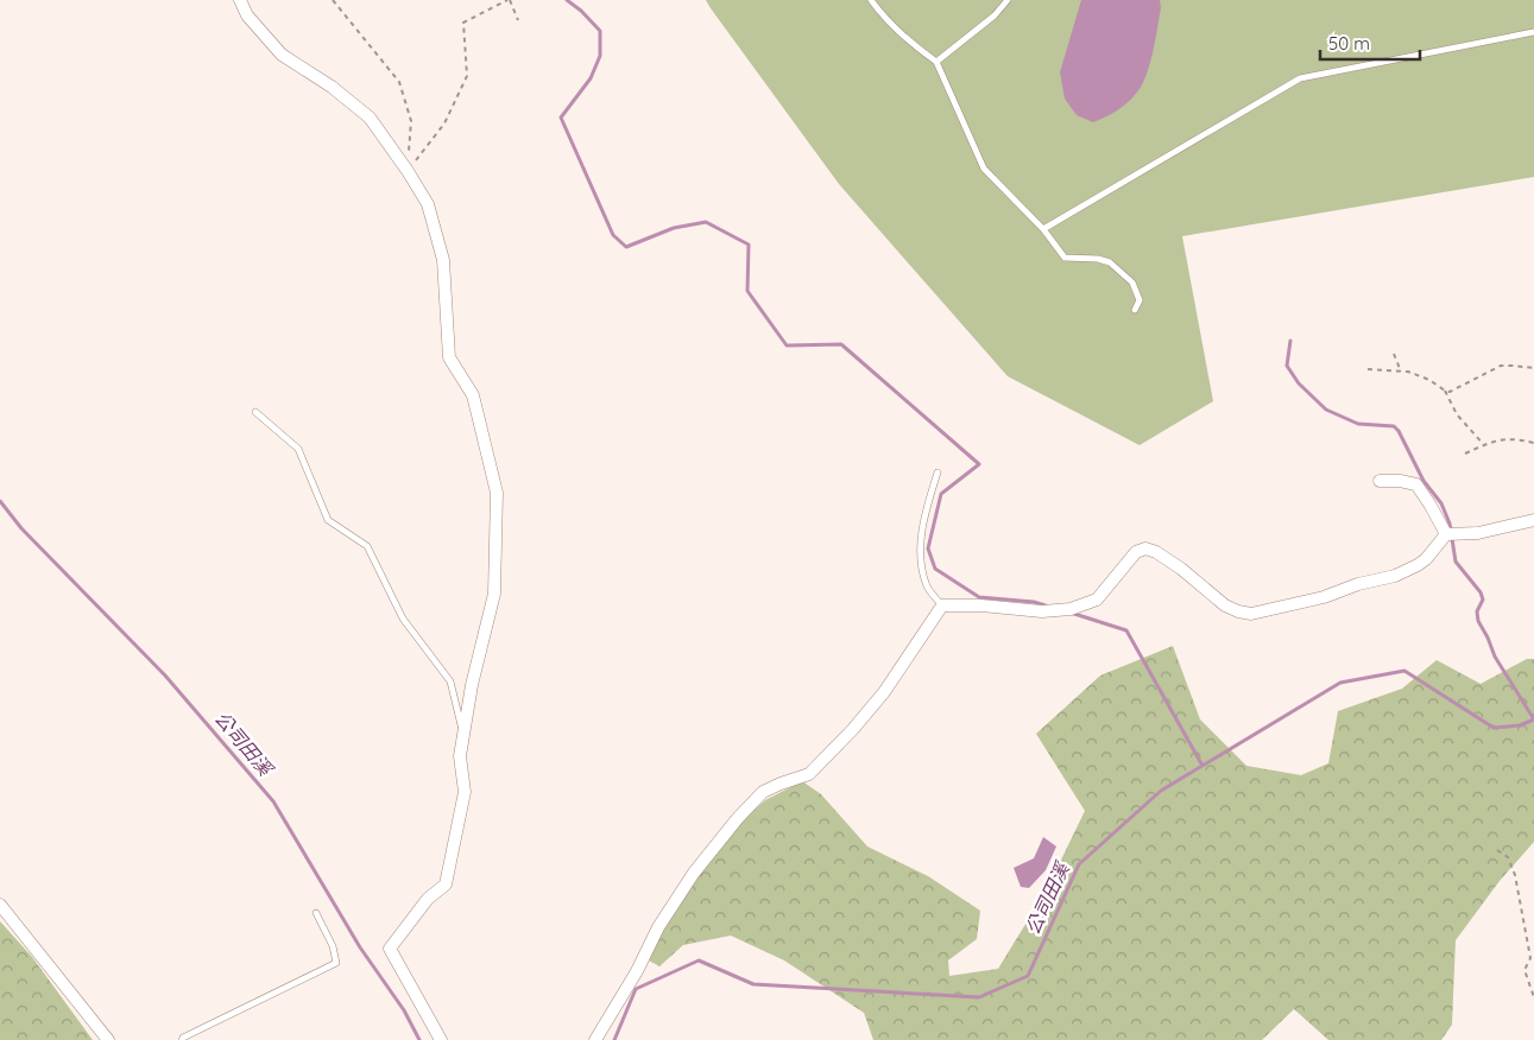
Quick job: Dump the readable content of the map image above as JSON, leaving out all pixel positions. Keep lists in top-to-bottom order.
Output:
{
  "water": ["公司田溪"],
  "scale_bar": "50 m"
}
